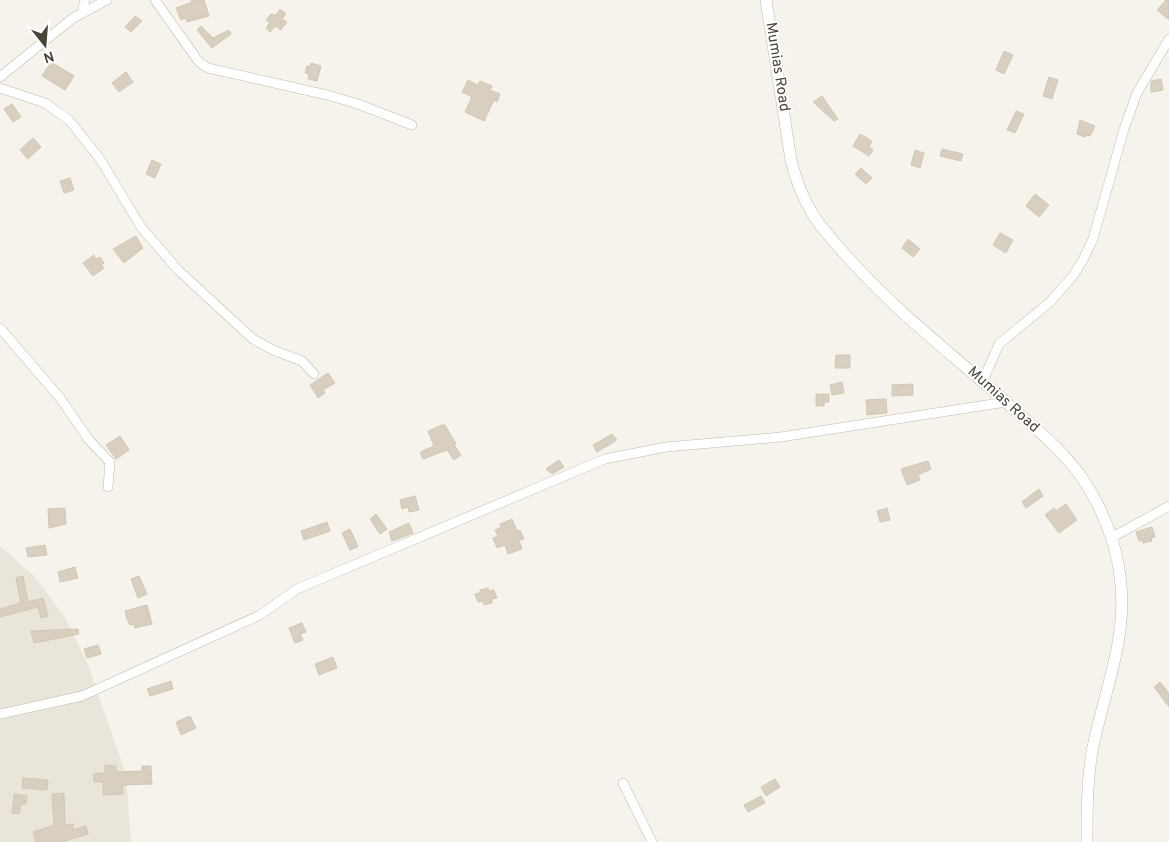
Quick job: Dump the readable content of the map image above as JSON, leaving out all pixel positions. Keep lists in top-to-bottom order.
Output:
{
  "streets": {
    "street": ["Mumias Road"]
  },
  "north": "bottom"
}
